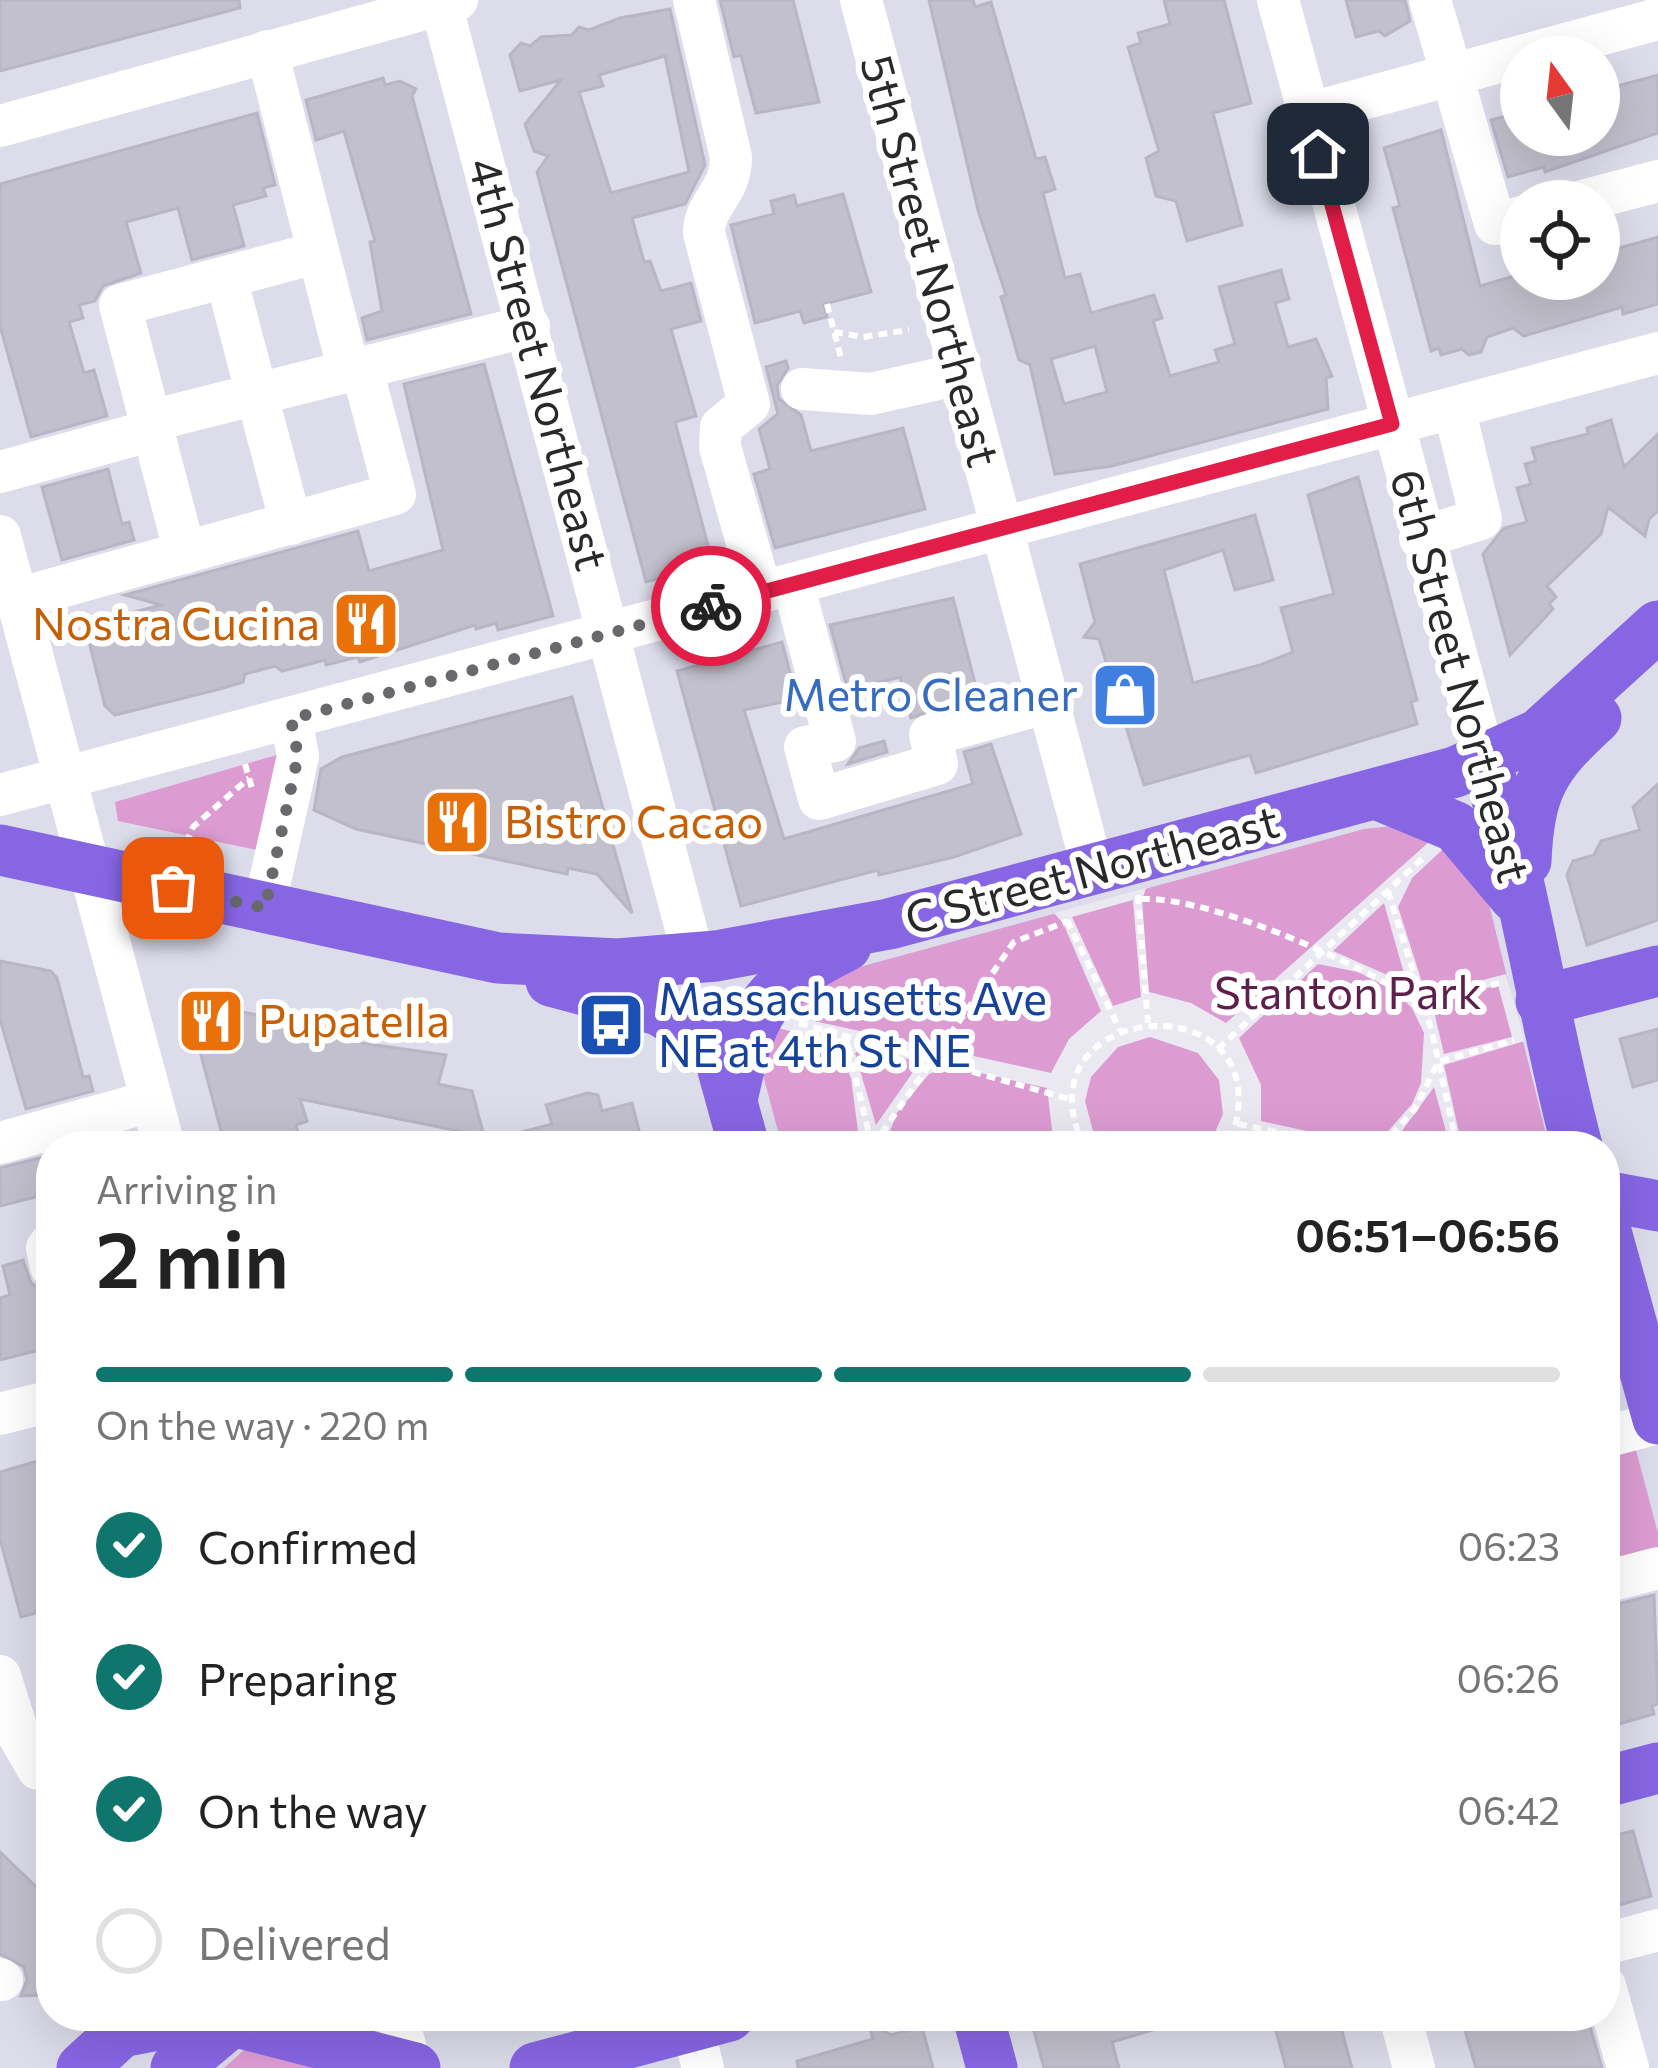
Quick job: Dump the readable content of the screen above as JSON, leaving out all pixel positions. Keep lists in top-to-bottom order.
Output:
{
  "streets": {
    "main road": ["4th Street Northeast", "6th Street Northeast", "C Street Northeast"],
    "street": ["5th Street Northeast"]
  },
  "crossings": [
    ["5th Street Northeast", "C Street Northeast"],
    ["4th Street Northeast", "C Street Northeast"],
    ["6th Street Northeast", "C Street Northeast"]
  ],
  "parks": ["Stanton Park"],
  "places": {
    "restaurant": ["Nostra Cucina", "Bistro Cacao", "Pupatella"],
    "shop": ["Metro Cleaner"],
    "bus stop": ["Massachusetts Ave NE at 4th St NE"]
  },
  "north": "top",
  "page": {
    "heading": ["2 min", "Arriving in", "06:51–06:56"],
    "bar": "On the way · 220 m",
    "list": [
      ["Confirmed", "06:23"],
      ["Preparing", "06:26"],
      ["On the way", "06:42"],
      "Delivered"
    ]
  }
}
